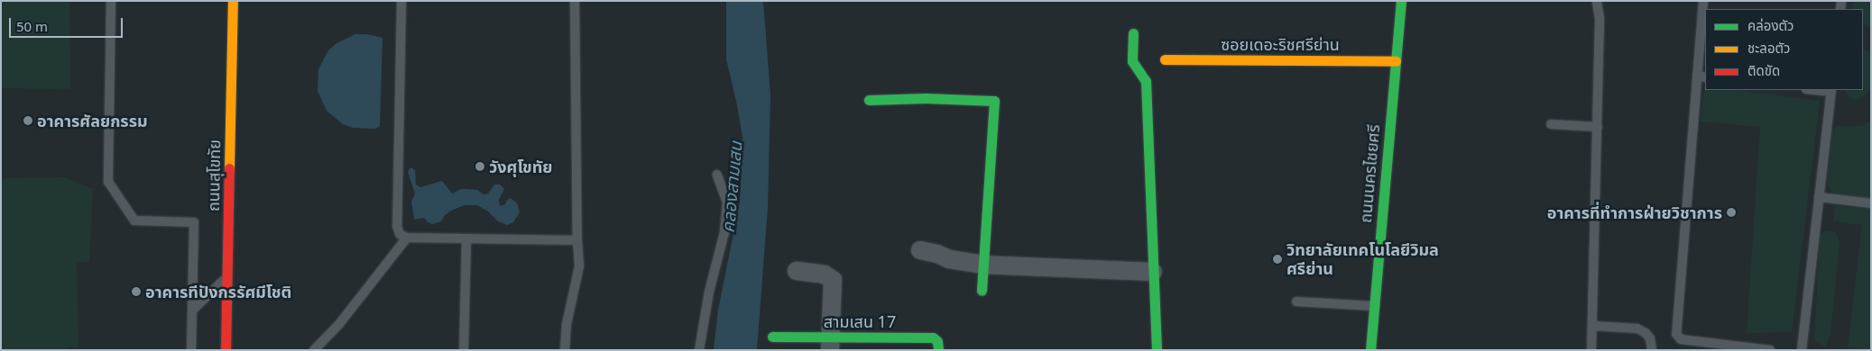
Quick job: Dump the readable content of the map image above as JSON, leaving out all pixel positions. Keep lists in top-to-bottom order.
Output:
{
  "streets": {
    "street": [
      "ซอยเดอะริชศรีย่าน",
      "ถนนนครไชยศรี",
      "ถนนสุโขทัย",
      "สามเสน 17"
    ]
  },
  "crossings": [
    ["ซอยเดอะริชศรีย่าน", "ถนนนครไชยศรี"]
  ],
  "water": ["คลองสามเสน"],
  "places": [
    "อาคารศัลยกรรม",
    "วังศุโขทัย",
    "อาคารที่ทำการฝ่ายวิชาการ",
    "วิทยาลัยเทคโนโลยีวิมล ศรีย่าน",
    "อาคารทีปังกรรัศมีโชติ"
  ],
  "legend": ["คล่องตัว", "ชะลอตัว", "ติดขัด"],
  "scale_bar": "50 m"
}
